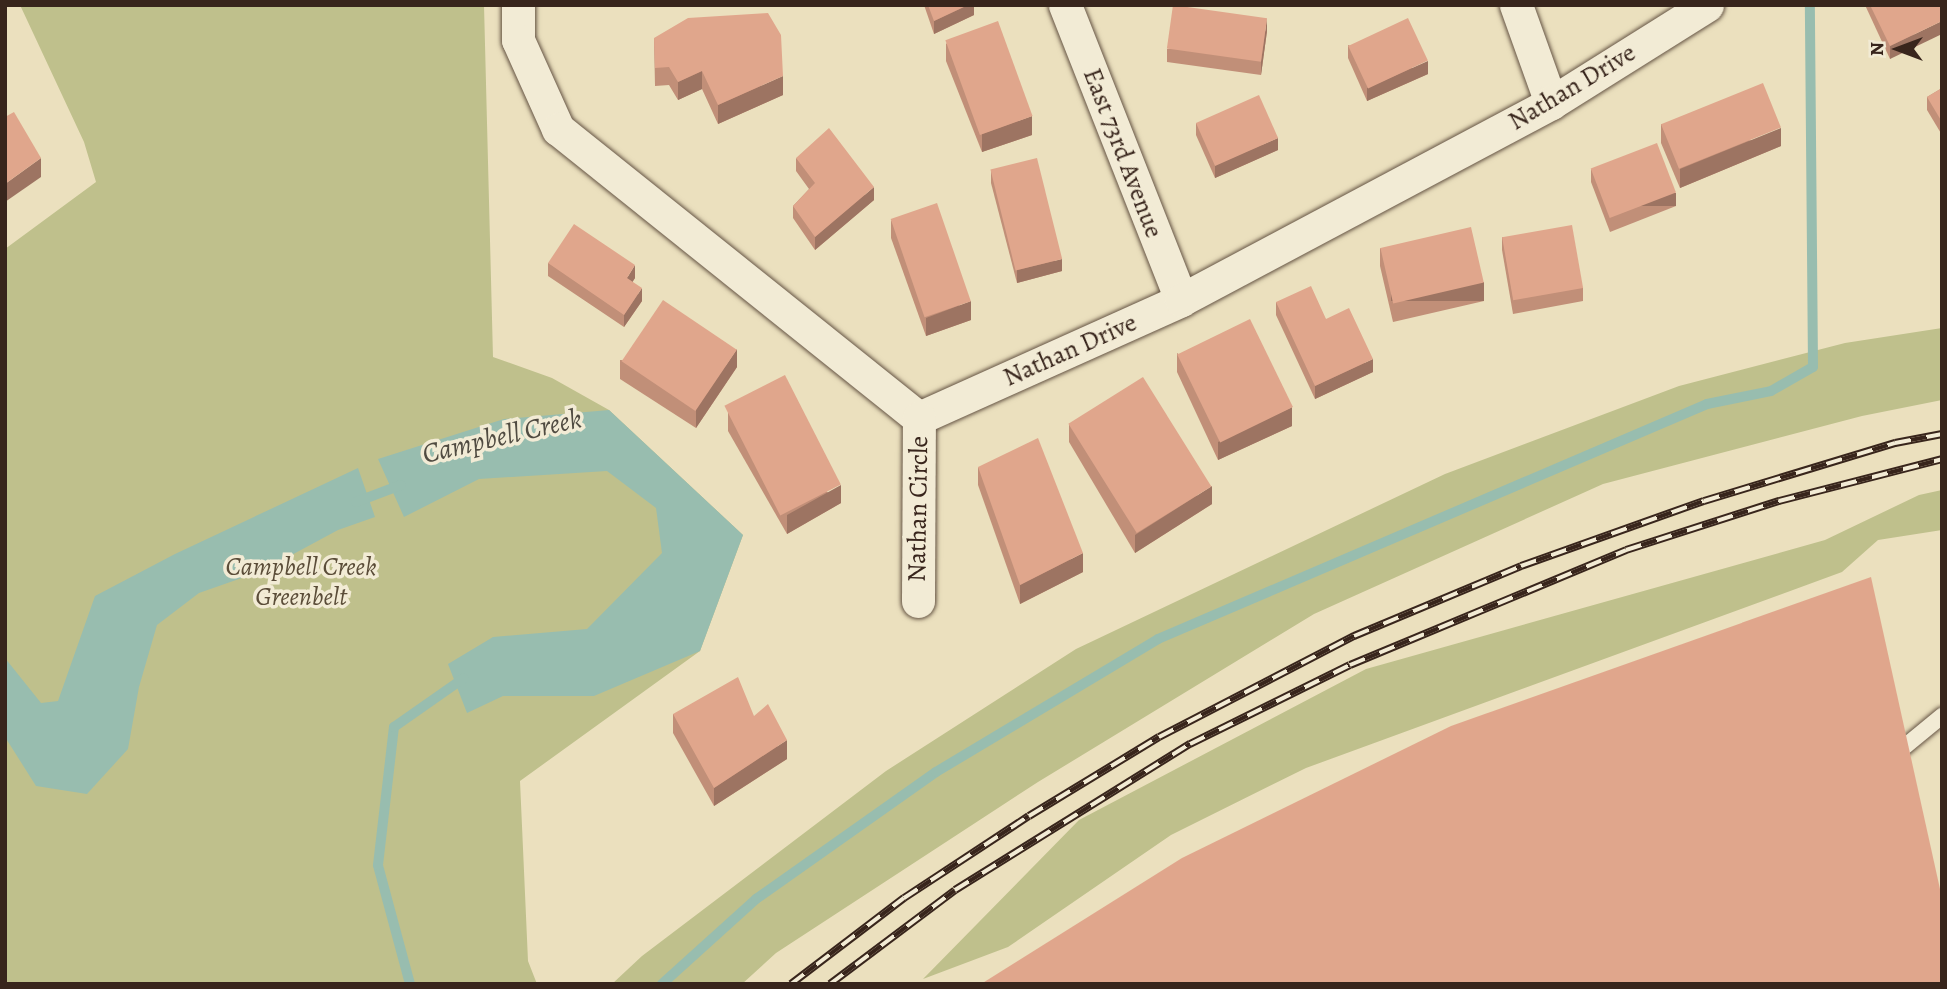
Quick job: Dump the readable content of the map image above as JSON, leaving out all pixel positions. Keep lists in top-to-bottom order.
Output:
{
  "streets": {
    "street": ["Nathan Drive", "East 73rd Avenue", "Nathan Circle"]
  },
  "crossings": [
    ["Nathan Drive", "East 73rd Avenue"],
    ["Nathan Drive", "Nathan Circle"]
  ],
  "water": ["Campbell Creek"],
  "parks": ["Campbell Creek Greenbelt"],
  "north": "left"
}
